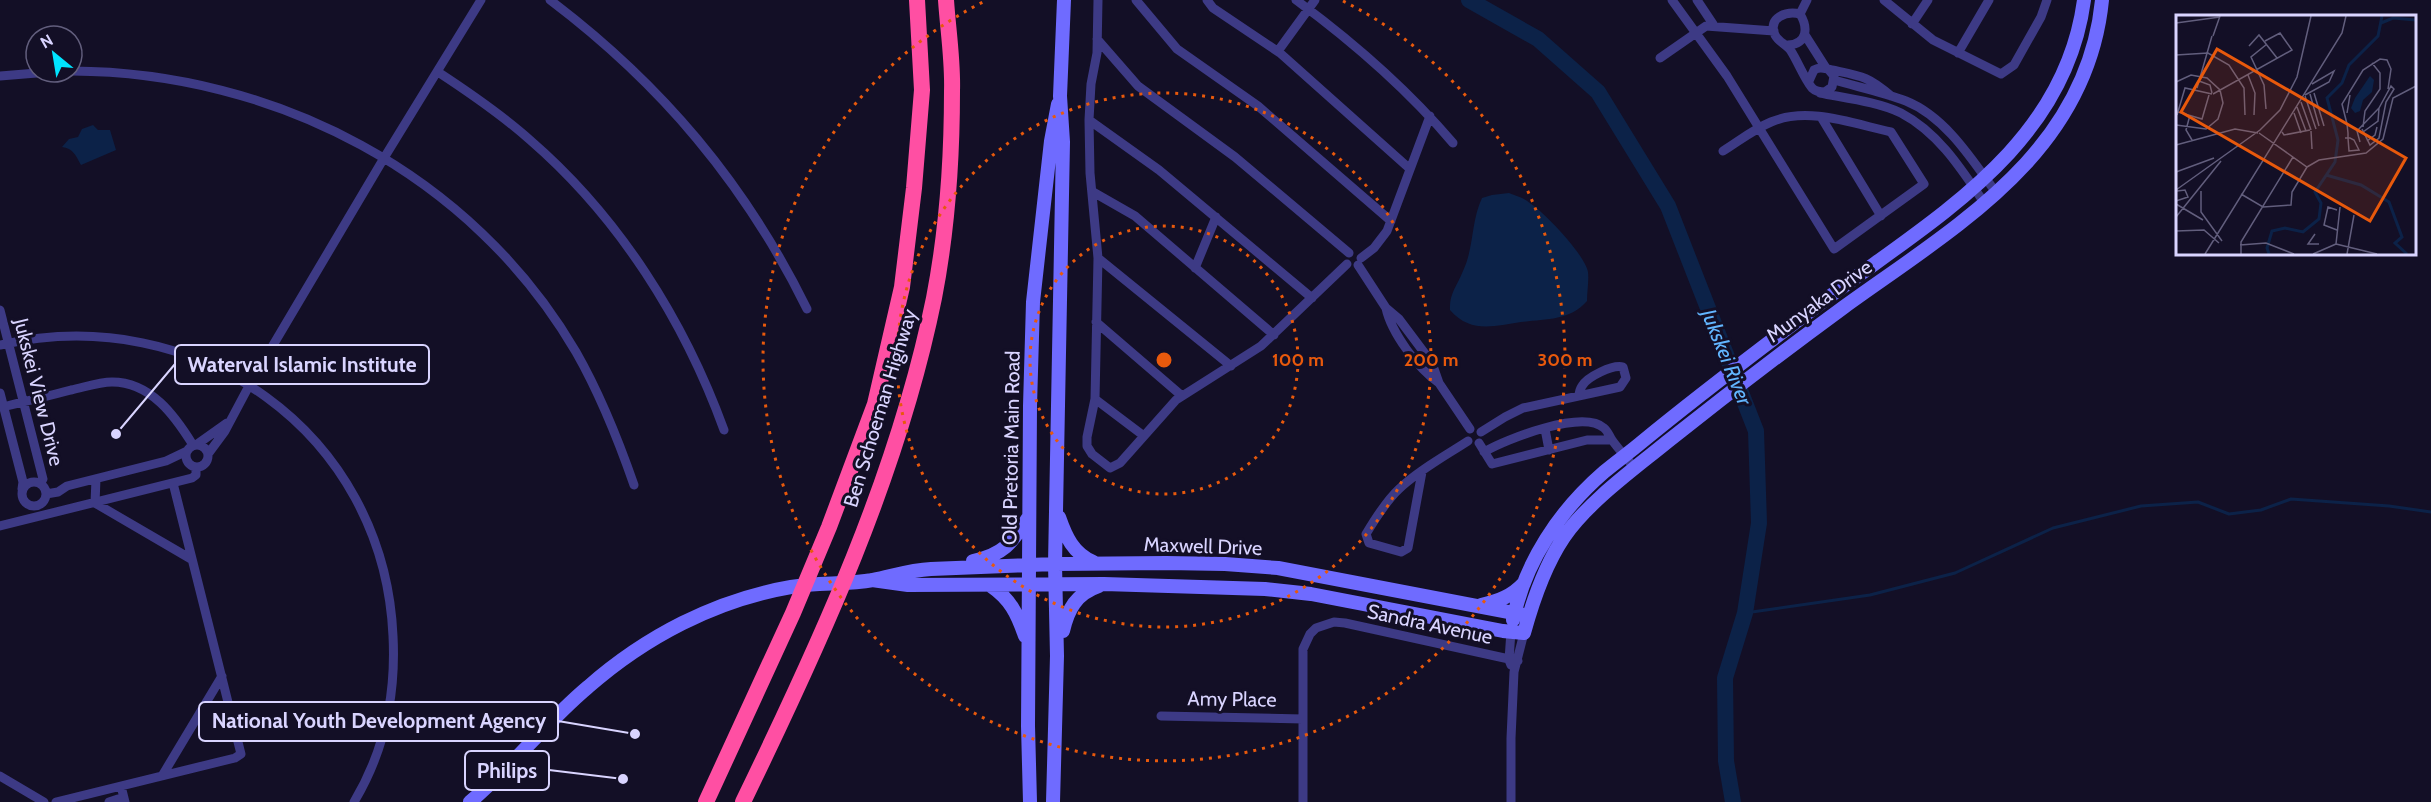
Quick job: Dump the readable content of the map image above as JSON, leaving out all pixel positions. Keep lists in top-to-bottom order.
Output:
{
  "streets": {
    "highway": ["Ben Schoeman Highway"],
    "main road": ["Munyaka Drive", "Old Pretoria Main Road", "Maxwell Drive"],
    "street": ["Jukskei View Drive", "Sandra Avenue", "Amy Place"]
  },
  "crossings": [
    ["Munyaka Drive", "Maxwell Drive"],
    ["Old Pretoria Main Road", "Maxwell Drive"],
    ["Sandra Avenue", "Amy Place"]
  ],
  "water": ["Jukskei River"],
  "places": ["Waterval Islamic Institute", "National Youth Development Agency", "Philips"],
  "north": "top left",
  "rings": ["100 m", "200 m", "300 m"]
}
